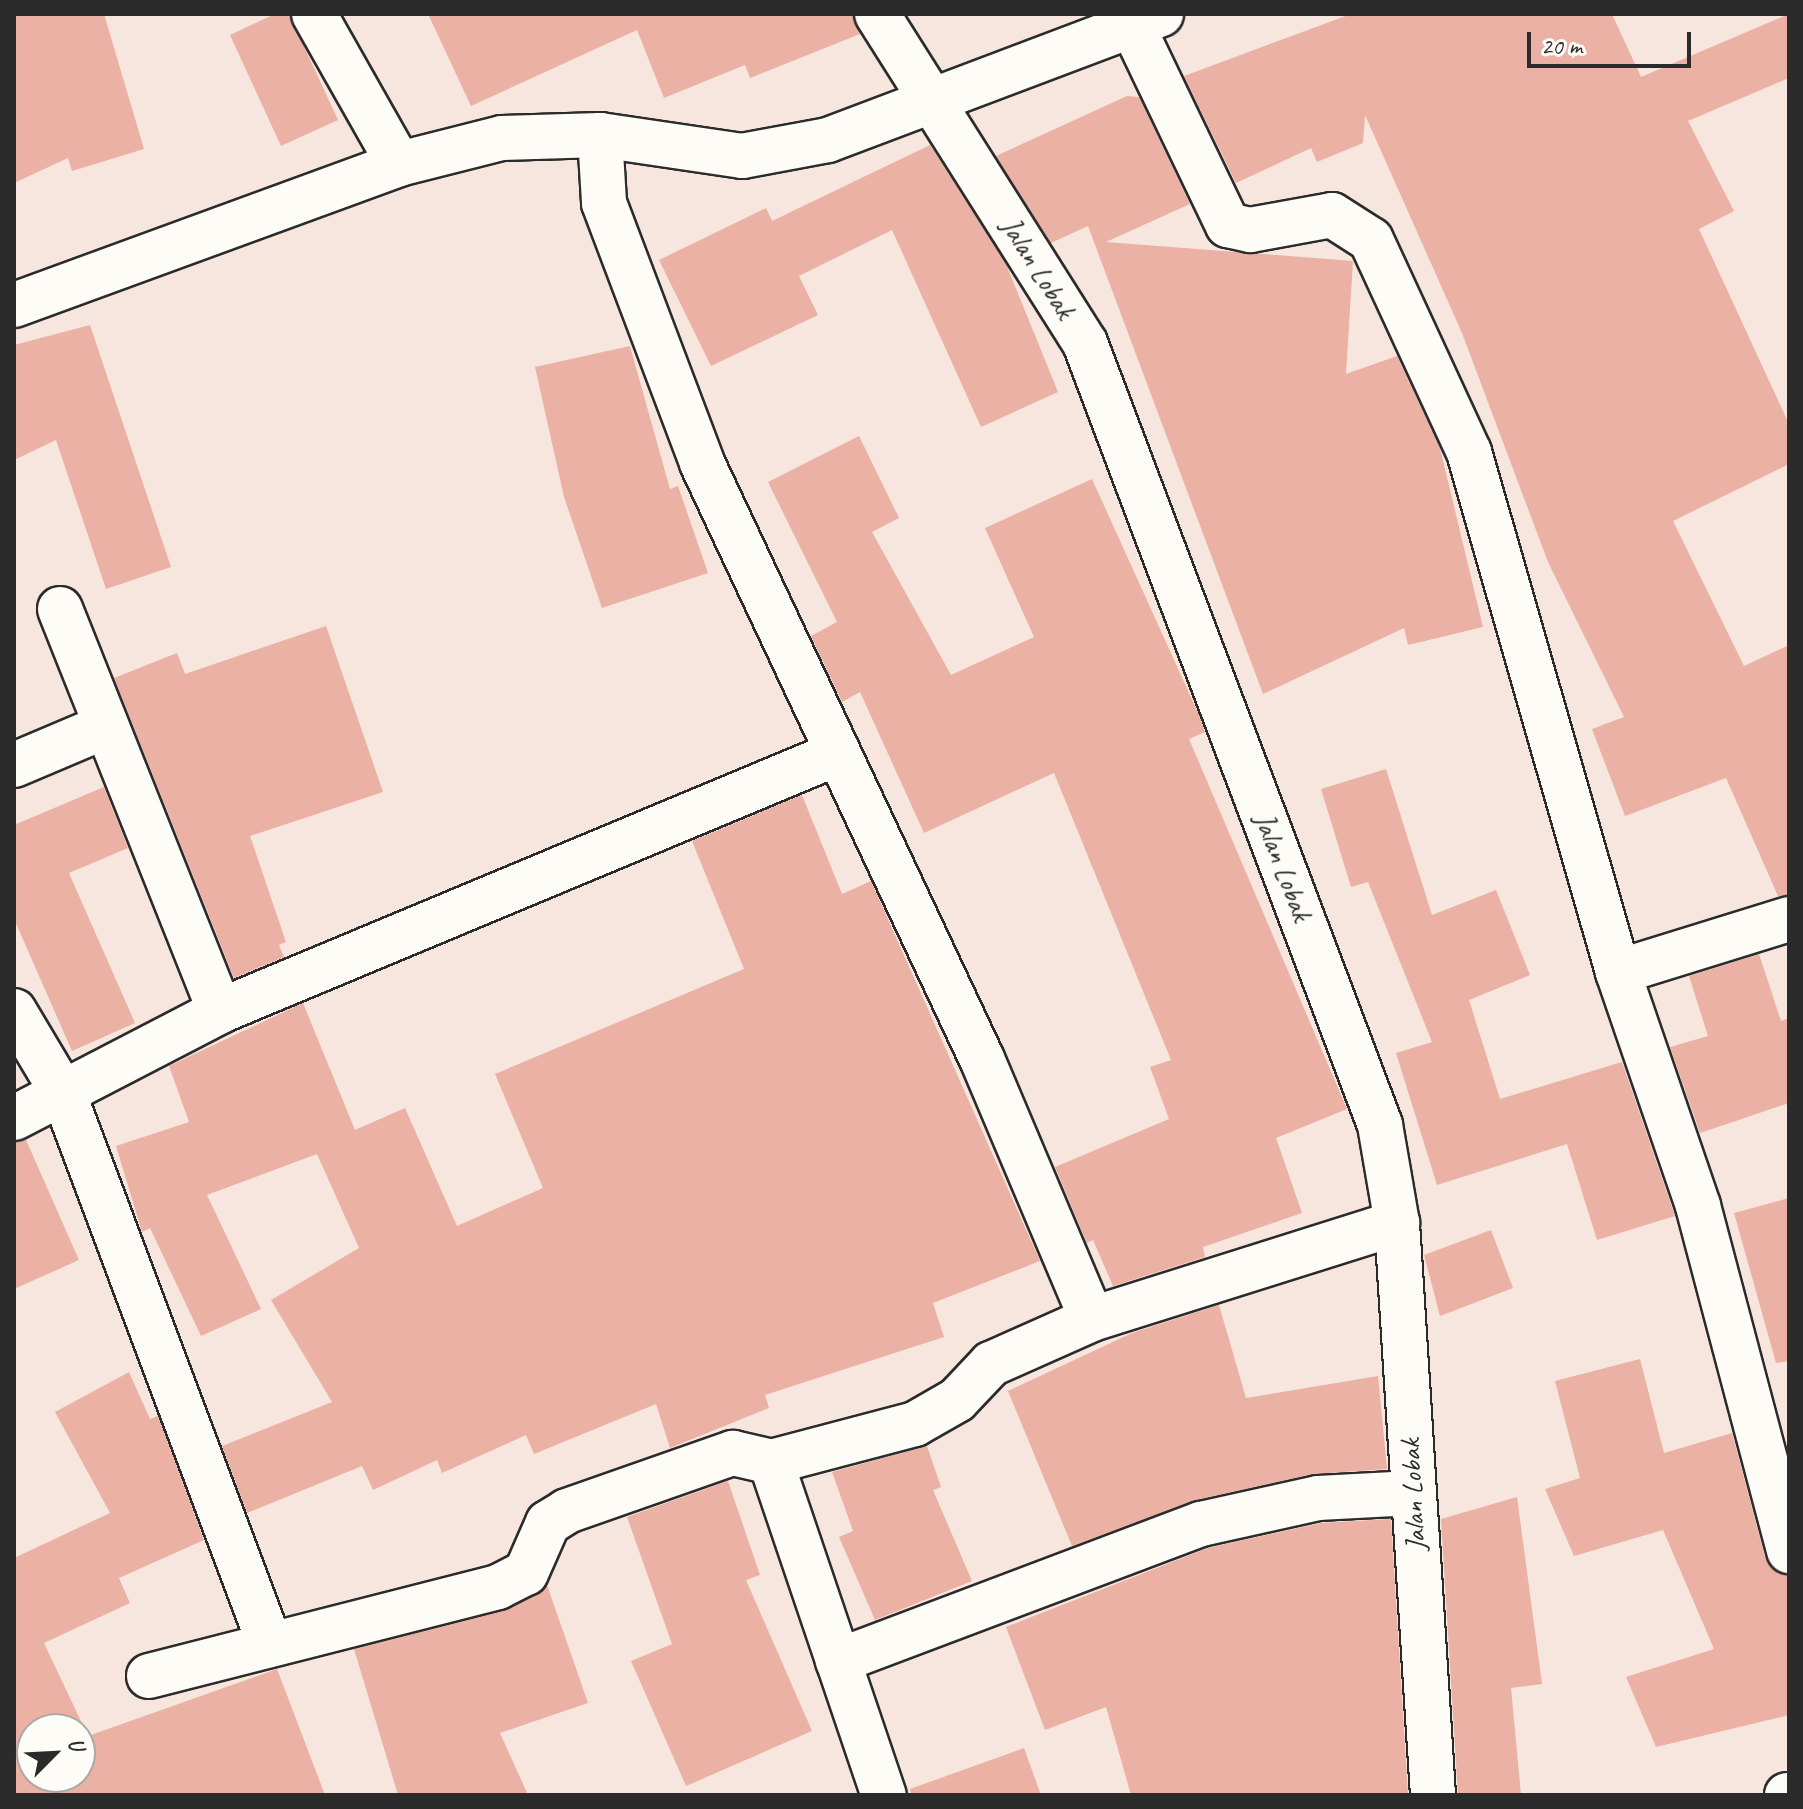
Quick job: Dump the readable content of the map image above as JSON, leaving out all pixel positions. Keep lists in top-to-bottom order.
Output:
{
  "streets": {
    "street": ["Jalan Lobak"]
  },
  "scale_bar": "20 m",
  "north": "top right"
}
